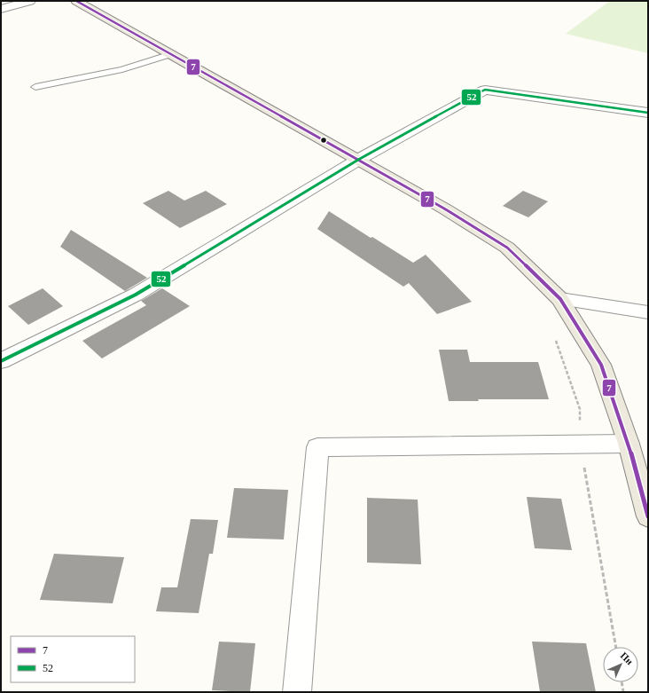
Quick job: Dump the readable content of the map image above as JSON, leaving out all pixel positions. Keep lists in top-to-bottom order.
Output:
{
  "lines": ["transit line 7", "transit line 52"],
  "legend": ["7", "52"],
  "north": "top right"
}
